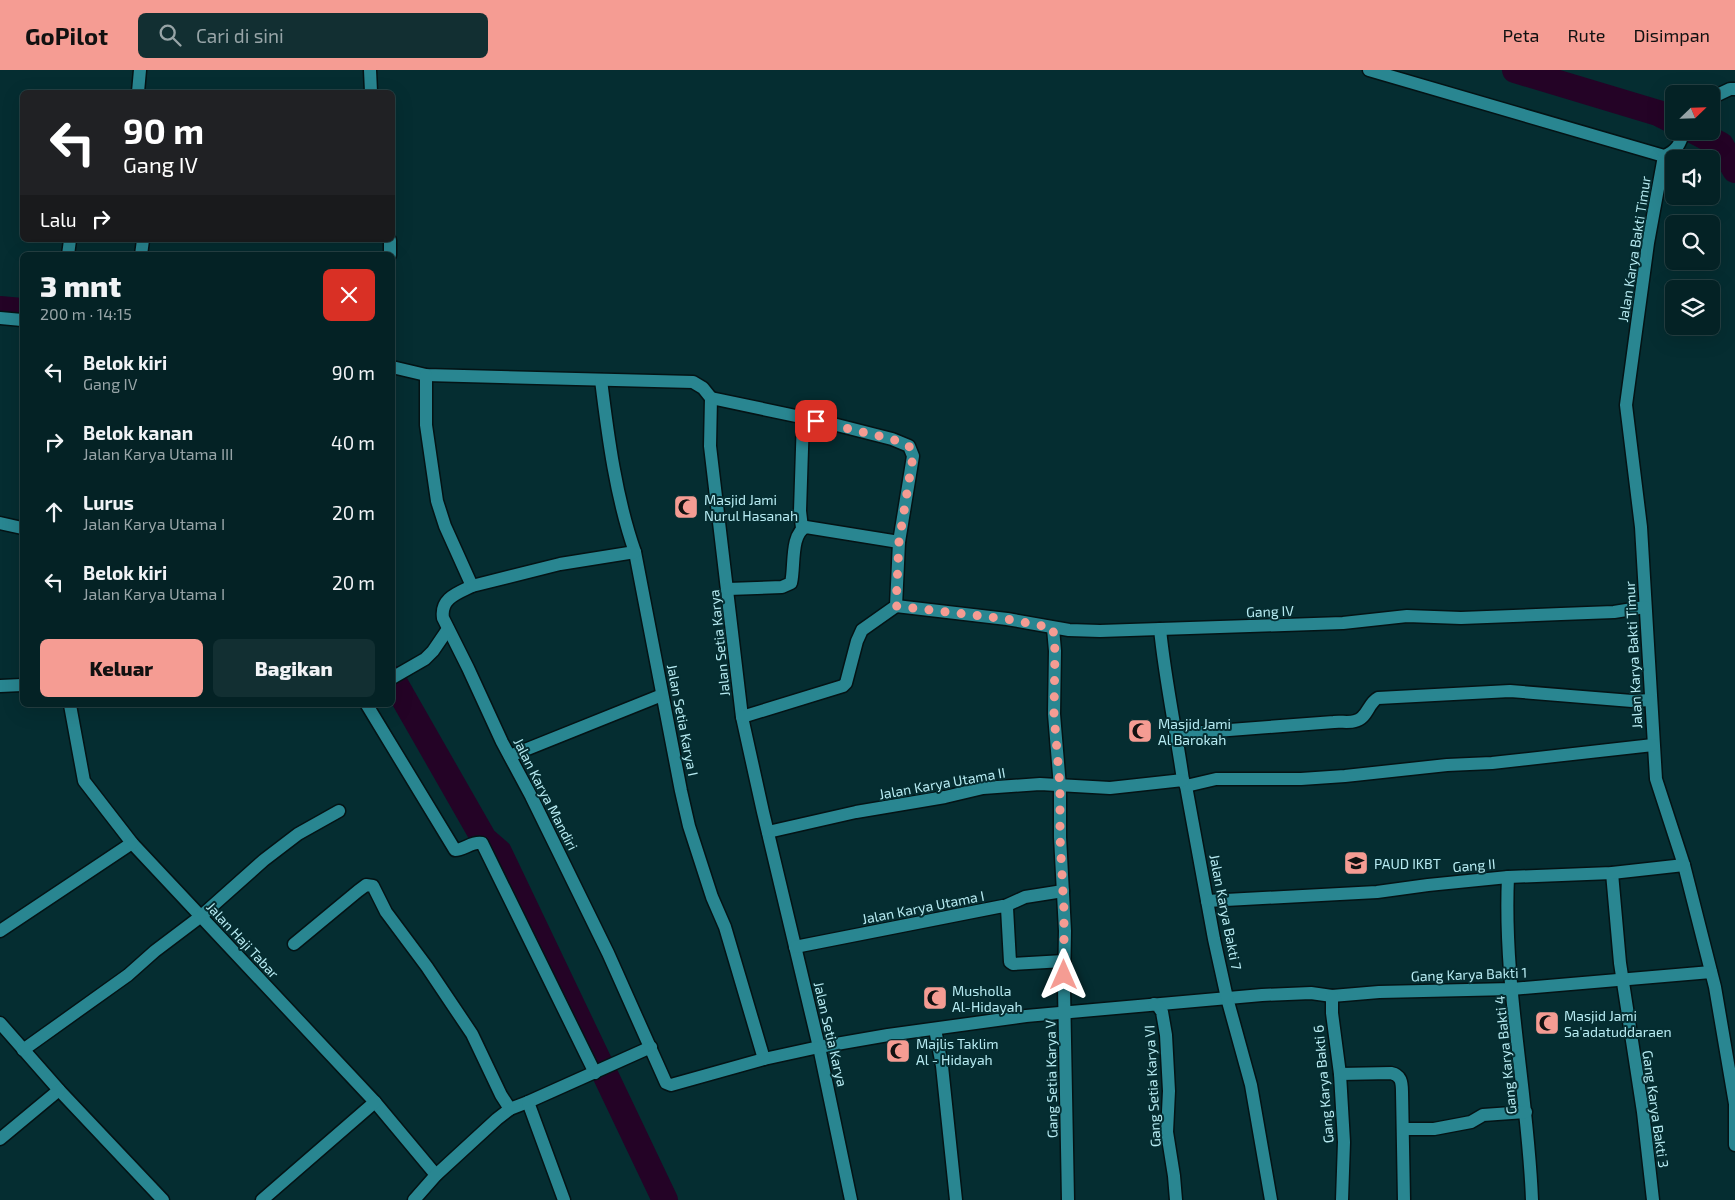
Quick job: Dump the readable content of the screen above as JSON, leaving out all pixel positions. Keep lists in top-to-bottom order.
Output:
{
  "streets": {
    "street": [
      "Jalan Karya Bakti Timur",
      "Gang IV",
      "Jalan Setia Karya",
      "Jalan Setia Karya I",
      "Jalan Karya Utama II",
      "Jalan Karya Mandiri",
      "Gang II",
      "Jalan Karya Utama I",
      "Jalan Karya Bakti 7",
      "Jalan Haji Tabar",
      "Gang Karya Bakti 1",
      "Gang Karya Bakti 4",
      "Gang Setia Karya V",
      "Gang Karya Bakti 6",
      "Gang Setia Karya VI",
      "Gang Karya Bakti 3"
    ]
  },
  "crossings": [
    ["Jalan Karya Bakti Timur", "Gang IV"],
    ["Jalan Karya Bakti Timur", "Jalan Karya Utama II"],
    ["Jalan Karya Bakti Timur", "Gang II"],
    ["Jalan Karya Bakti Timur", "Gang Karya Bakti 1"],
    ["Gang IV", "Jalan Karya Bakti 7"],
    ["Gang IV", "Gang Setia Karya V"],
    ["Jalan Setia Karya", "Jalan Karya Utama II"],
    ["Jalan Setia Karya", "Jalan Karya Mandiri"],
    ["Jalan Setia Karya", "Jalan Karya Utama I"],
    ["Jalan Setia Karya I", "Jalan Karya Mandiri"],
    ["Jalan Karya Utama II", "Jalan Karya Bakti 7"],
    ["Jalan Karya Utama II", "Gang Setia Karya V"],
    ["Jalan Karya Mandiri", "Gang Setia Karya VI"],
    ["Gang II", "Jalan Karya Bakti 7"],
    ["Gang II", "Gang Karya Bakti 4"],
    ["Gang II", "Gang Karya Bakti 3"],
    ["Jalan Karya Utama I", "Gang Setia Karya V"],
    ["Jalan Karya Bakti 7", "Gang Karya Bakti 1"],
    ["Gang Karya Bakti 1", "Gang Karya Bakti 4"],
    ["Gang Karya Bakti 1", "Gang Karya Bakti 6"],
    ["Gang Karya Bakti 1", "Gang Setia Karya VI"],
    ["Gang Karya Bakti 1", "Gang Karya Bakti 3"],
    ["Gang Setia Karya V", "Gang Setia Karya VI"]
  ],
  "places": {
    "mosque": [
      "Masjid Jami Nurul Hasanah",
      "Masjid Jami Al Barokah",
      "Musholla Al-Hidayah",
      "Masjid Jami Sa'adatuddaraen",
      "Majlis Taklim Al - Hidayah"
    ],
    "school or university": ["PAUD IKBT"]
  },
  "north": "top right",
  "page": {
    "header": "GoPilot",
    "search": "Cari di sini",
    "nav": ["Peta", "Rute", "Disimpan"],
    "turn": ["90 m", "Gang IV"],
    "then": "Lalu",
    "heading": ["3 mnt", "200 m · 14:15"],
    "list": [
      {
        "name": "Belok kiri",
        "note": "Gang IV",
        "value": "90 m"
      },
      {
        "name": "Belok kanan",
        "note": "Jalan Karya Utama III",
        "value": "40 m"
      },
      {
        "name": "Lurus",
        "note": "Jalan Karya Utama I",
        "value": "20 m"
      },
      {
        "name": "Belok kiri",
        "note": "Jalan Karya Utama I",
        "value": "20 m"
      }
    ],
    "buttons": ["Keluar", "Bagikan"]
  }
}
